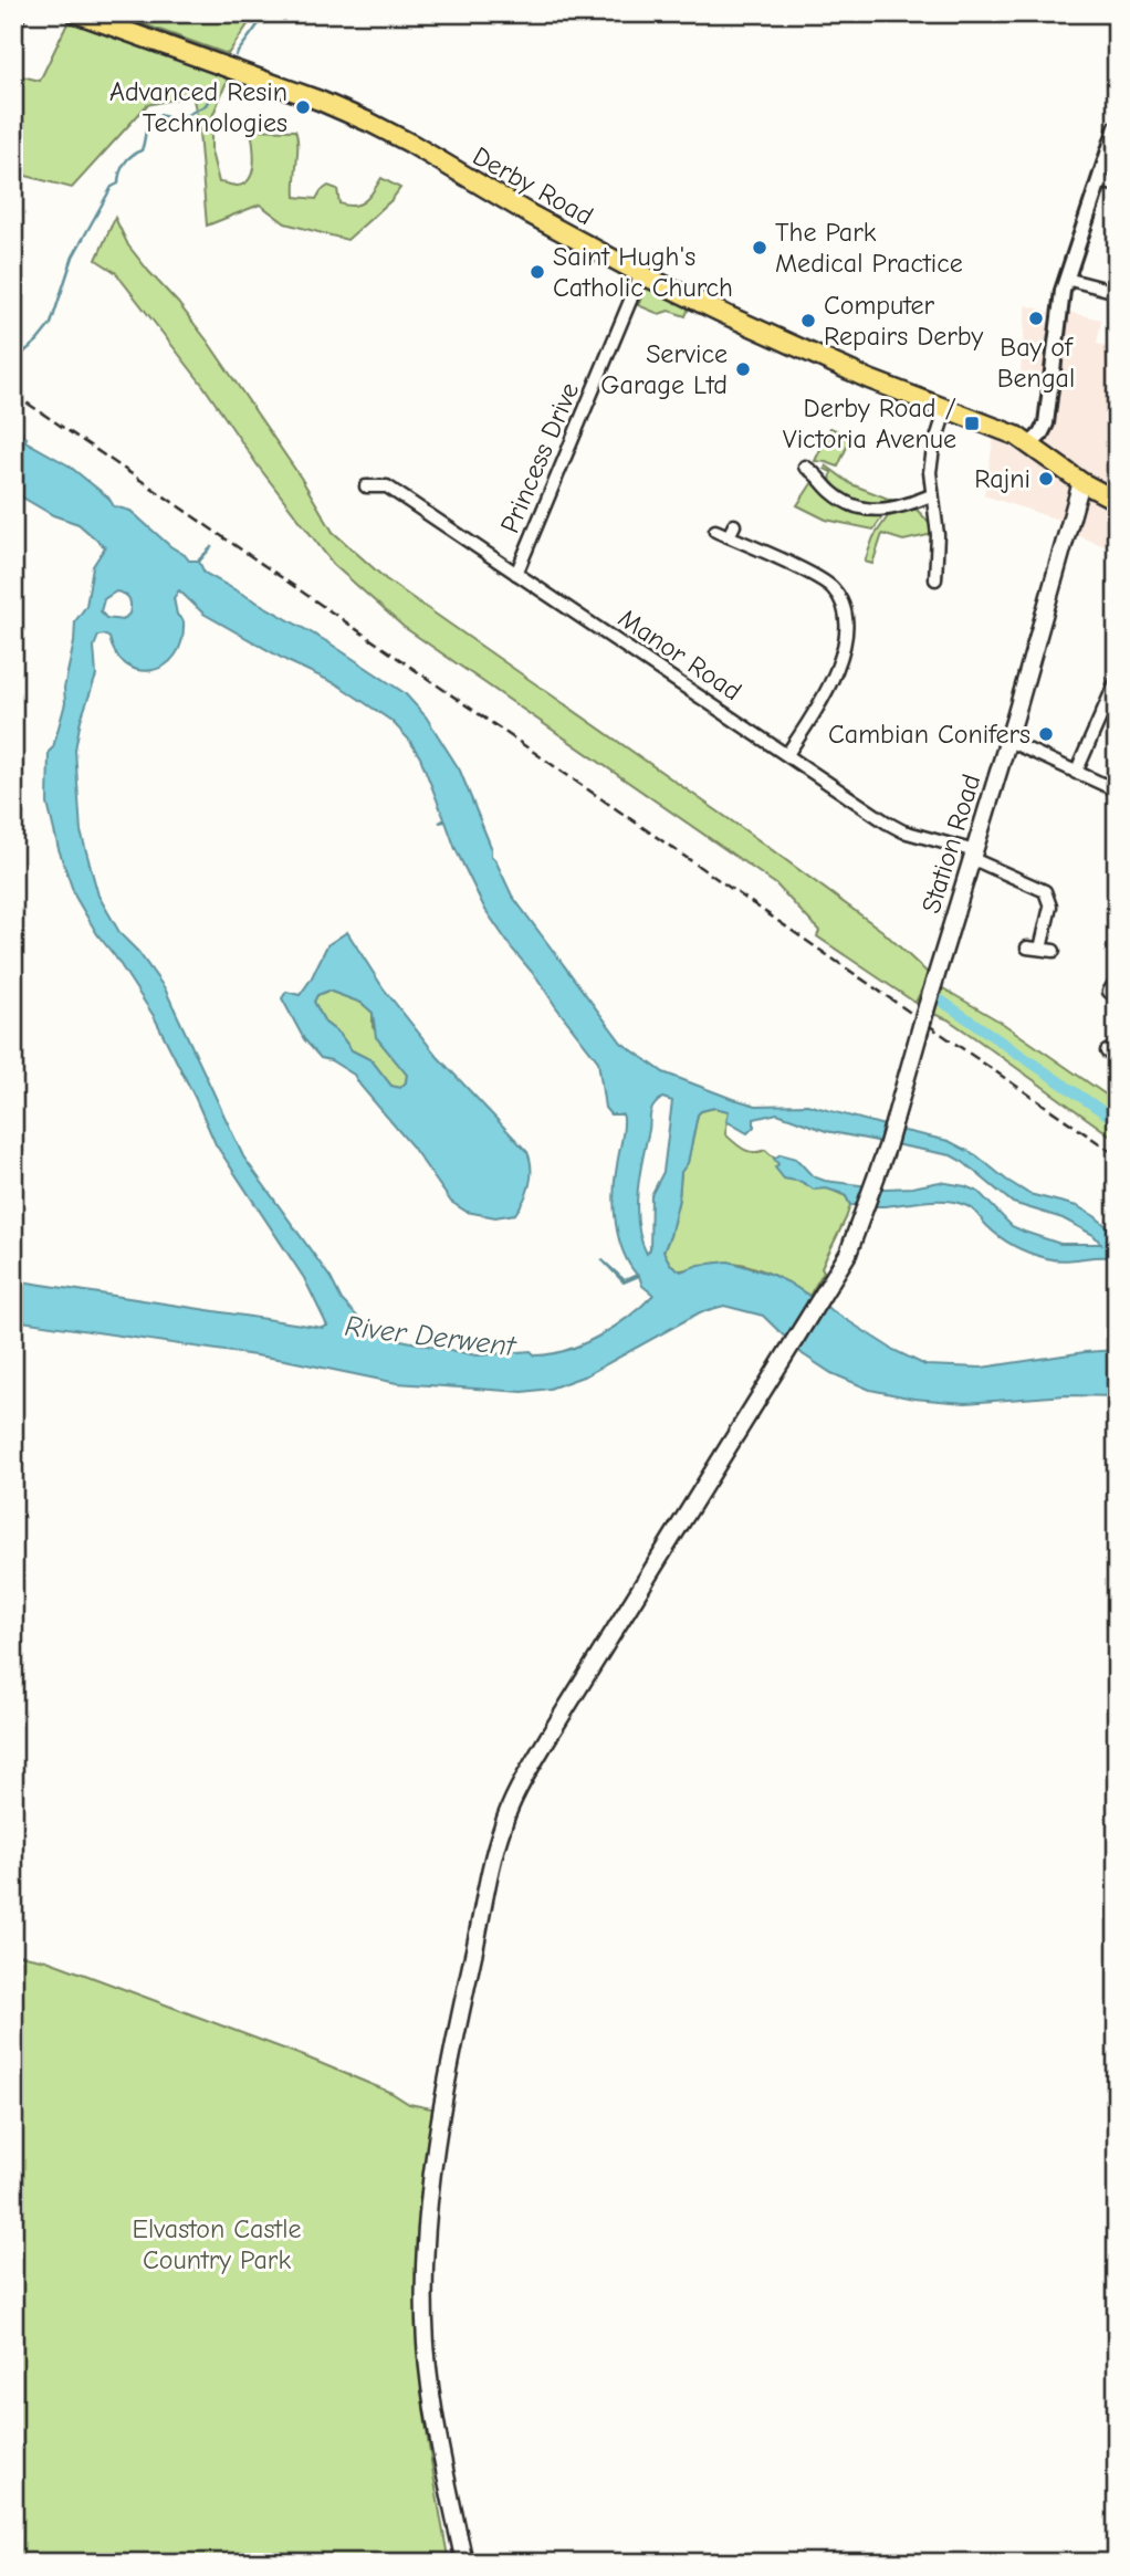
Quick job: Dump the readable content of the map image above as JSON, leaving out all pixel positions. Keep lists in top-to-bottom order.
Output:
{
  "streets": {
    "main road": ["Derby Road", "Station Road"],
    "street": ["Princess Drive", "Manor Road"]
  },
  "crossings": [
    ["Derby Road", "Princess Drive"],
    ["Derby Road", "Station Road"],
    ["Princess Drive", "Manor Road"],
    ["Manor Road", "Station Road"]
  ],
  "water": ["River Derwent"],
  "parks": ["Elvaston Castle Country Park"],
  "places": {
    "other": [
      "Advanced Resin Technologies",
      "The Park Medical Practice",
      "Saint Hugh's Catholic Church",
      "Bay of Bengal",
      "Computer Repairs Derby",
      "Service Garage Ltd",
      "Rajni",
      "Cambian Conifers"
    ],
    "transit": ["Derby Road / Victoria Avenue"]
  }
}
